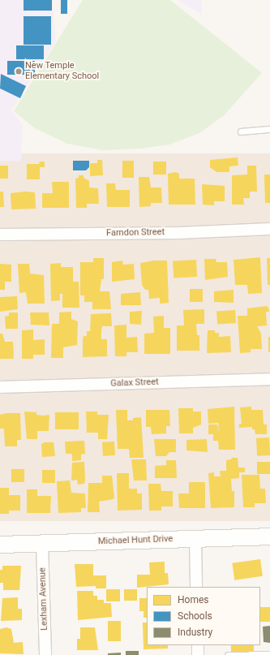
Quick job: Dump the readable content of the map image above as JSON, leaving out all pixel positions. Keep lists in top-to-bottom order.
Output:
{
  "streets": {
    "street": [
      "Farndon Street",
      "Galax Street",
      "Michael Hunt Drive",
      "Lexham Avenue"
    ]
  },
  "crossings": [
    ["Michael Hunt Drive", "Lexham Avenue"]
  ],
  "places": ["New Temple Elementary School"],
  "legend": ["Homes", "Schools", "Industry"]
}
